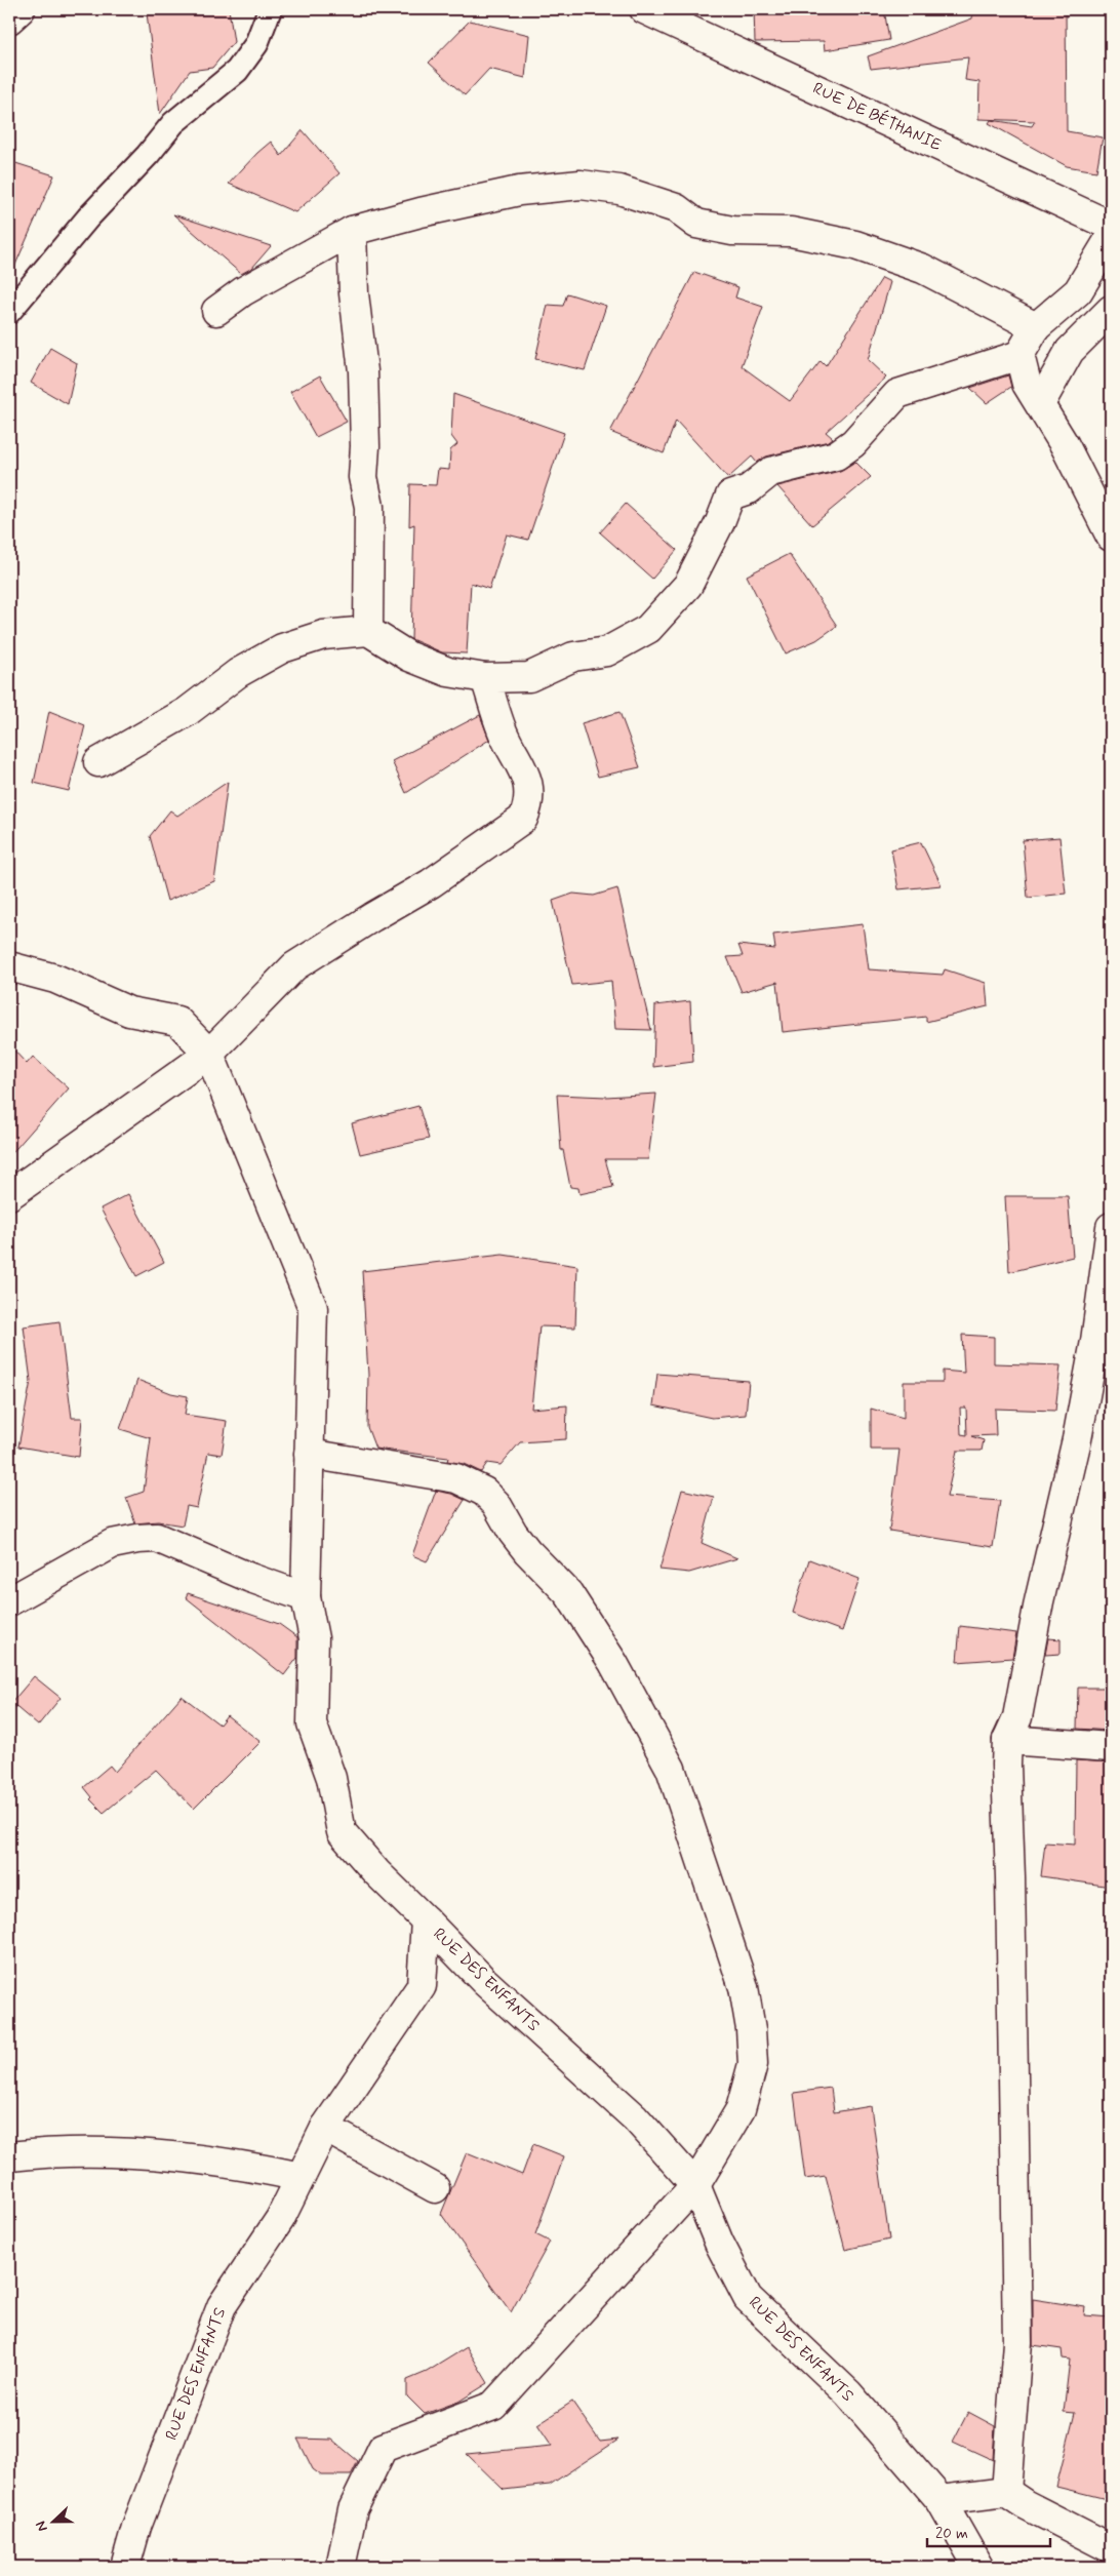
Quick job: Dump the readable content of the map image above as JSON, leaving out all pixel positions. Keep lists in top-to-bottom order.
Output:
{
  "streets": {
    "street": ["RUE DE BÉTHANIE", "RUE DES ENFANTS"]
  },
  "scale_bar": "20 m",
  "north": "left"
}
